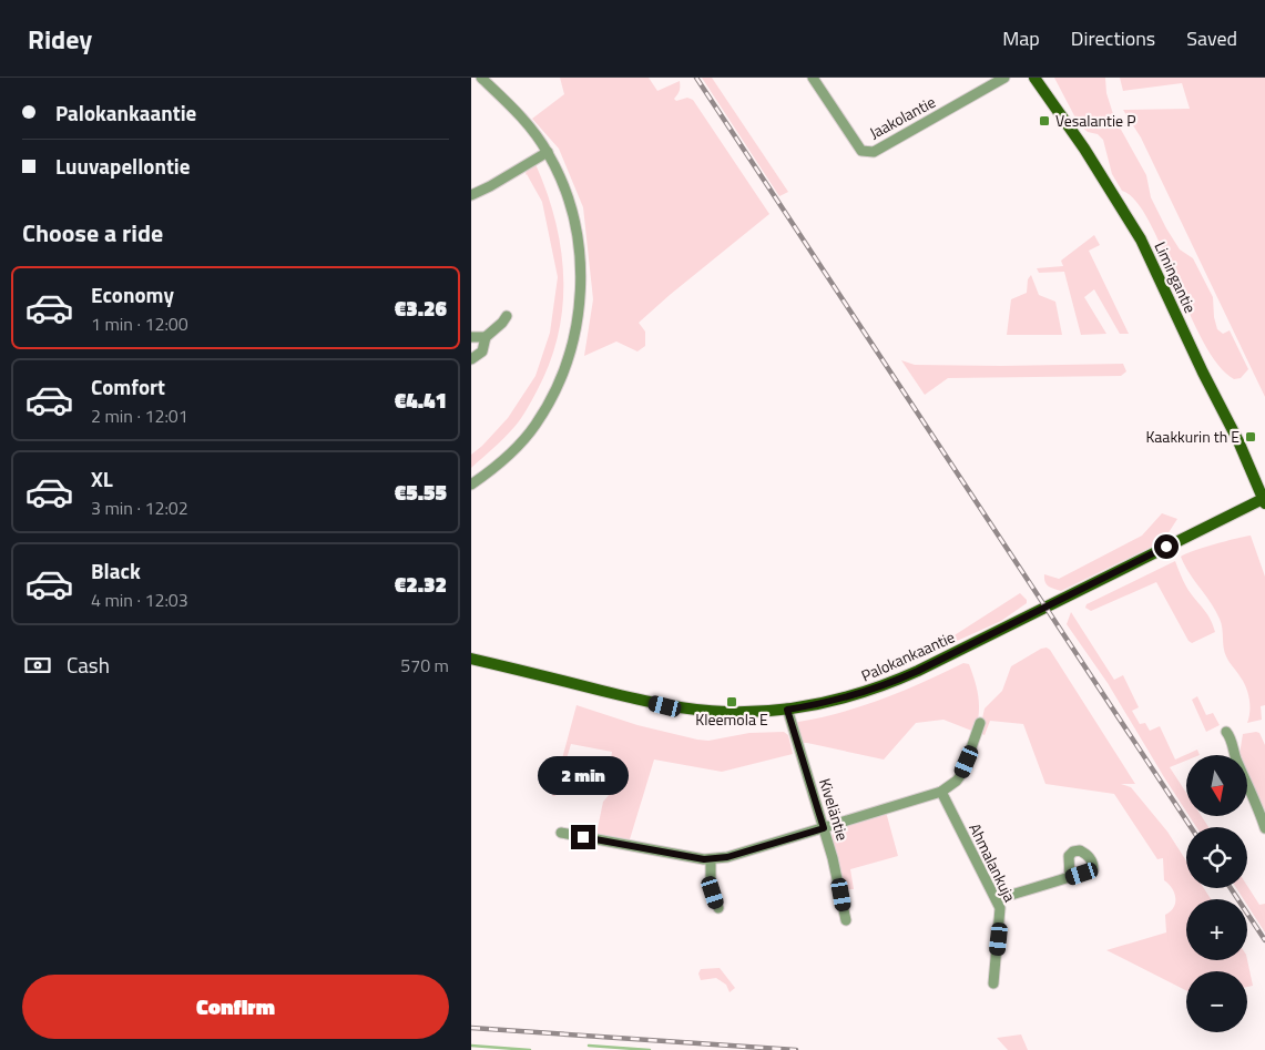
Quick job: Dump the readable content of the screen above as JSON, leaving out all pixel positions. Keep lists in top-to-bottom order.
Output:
{
  "streets": {
    "main road": ["Limingantie", "Palokankaantie"],
    "street": ["Jaakolantie", "Kiveläntie", "Ahmalankuja"]
  },
  "crossings": [
    ["Limingantie", "Palokankaantie"],
    ["Palokankaantie", "Kiveläntie"]
  ],
  "places": {
    "transit": ["Vesalantie P", "Kaakkurin th E", "Kleemola E"]
  },
  "north": "bottom",
  "page": {
    "header": "Ridey",
    "nav": ["Map", "Directions", "Saved"],
    "banner": ["Palokankaantie", "Luuvapellontie"],
    "heading": "Choose a ride",
    "list": [
      {
        "name": "Economy",
        "note": "1 min · 12:00",
        "value": "€3.26"
      },
      {
        "name": "Comfort",
        "note": "2 min · 12:01",
        "value": "€4.41"
      },
      {
        "name": "XL",
        "note": "3 min · 12:02",
        "value": "€5.55"
      },
      {
        "name": "Black",
        "note": "4 min · 12:03",
        "value": "€2.32"
      }
    ],
    "pay": ["Cash", "570 m"],
    "map_buttons": ["+", "−"],
    "bubble": "2 min",
    "buttons": "Confirm"
  }
}
